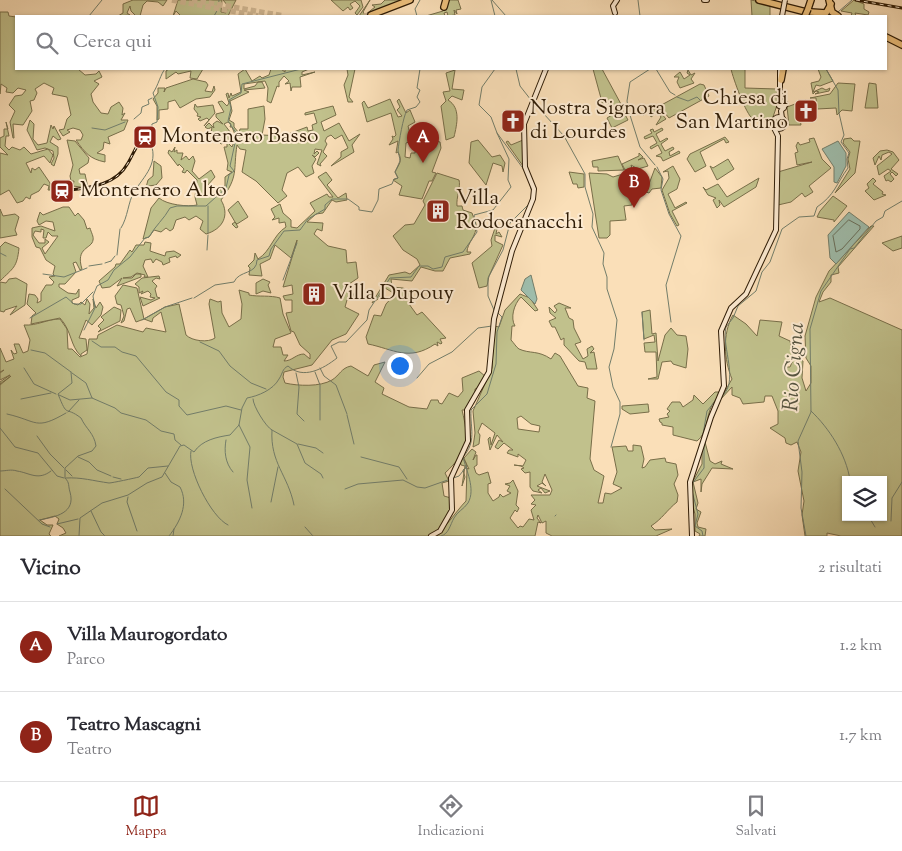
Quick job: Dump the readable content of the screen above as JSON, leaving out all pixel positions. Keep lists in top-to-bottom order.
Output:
{
  "water": ["Rio Cigna"],
  "places": {
    "church": ["Chiesa di San Martino", "Nostra Signora di Lourdes"],
    "station": ["Montenero Basso", "Montenero Alto"],
    "building": ["Villa Rodocanacchi", "Villa Dupouy"]
  },
  "page": {
    "search": "Cerca qui",
    "pins": ["A", "B"],
    "heading": ["Vicino", "2 risultati"],
    "list": [
      {
        "mark": "A",
        "name": "Villa Maurogordato",
        "note": "Parco",
        "value": "1.2 km"
      },
      {
        "mark": "B",
        "name": "Teatro Mascagni",
        "note": "Teatro",
        "value": "1.7 km"
      }
    ],
    "nav": ["Mappa", "Indicazioni", "Salvati"]
  }
}
